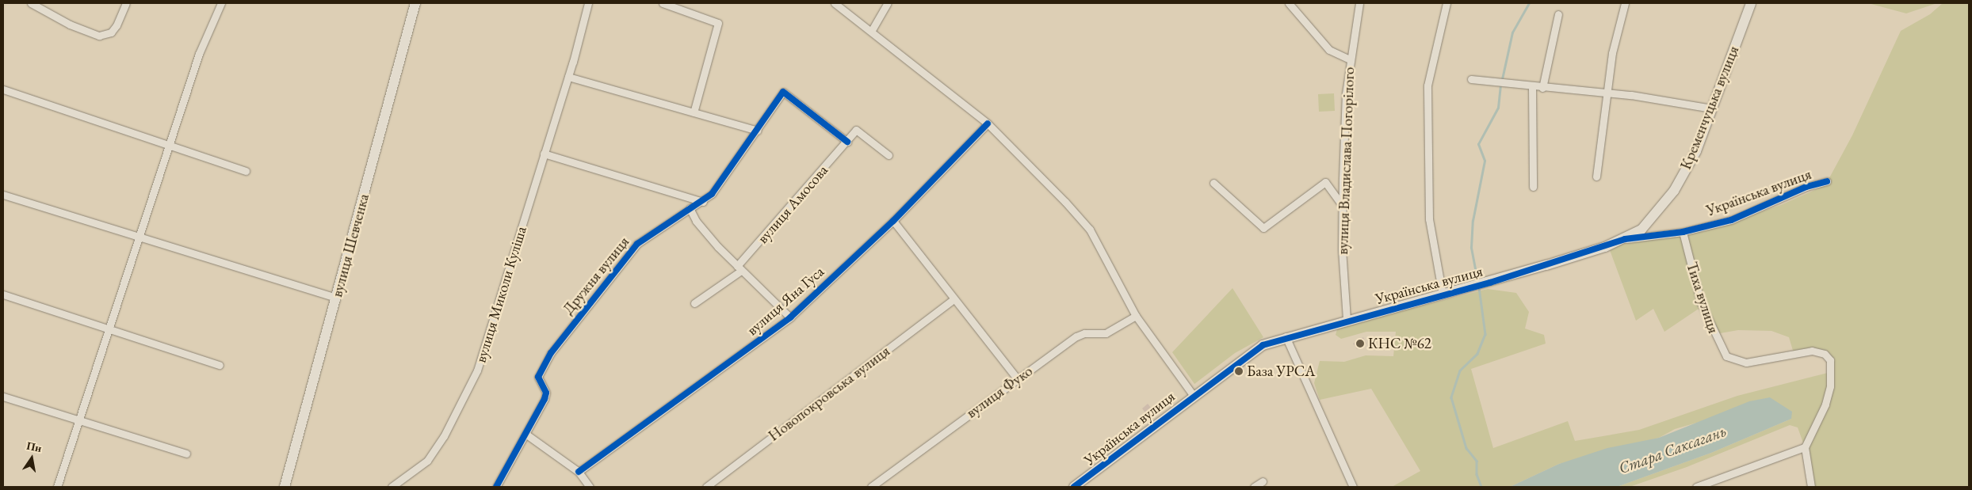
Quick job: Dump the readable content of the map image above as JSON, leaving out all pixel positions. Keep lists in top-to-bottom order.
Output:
{
  "streets": {
    "street": [
      "Кременчуцька вулиця",
      "вулиця Владислава Погорілого",
      "Українська вулиця",
      "вулиця Амосова",
      "вулиця Шевченка",
      "Дружня вулиця",
      "вулиця Миколи Куліша",
      "Тиха вулиця",
      "вулиця Яна Гуса",
      "вулиця Фуко",
      "Новопокровська вулиця"
    ]
  },
  "crossings": [
    ["Кременчуцька вулиця", "Українська вулиця"],
    ["вулиця Владислава Погорілого", "Українська вулиця"],
    ["Українська вулиця", "Тиха вулиця"],
    ["вулиця Амосова", "Дружня вулиця"]
  ],
  "water": ["Стара Саксагань"],
  "places": ["КНС №62", "База УРСА"],
  "north": "top"
}
